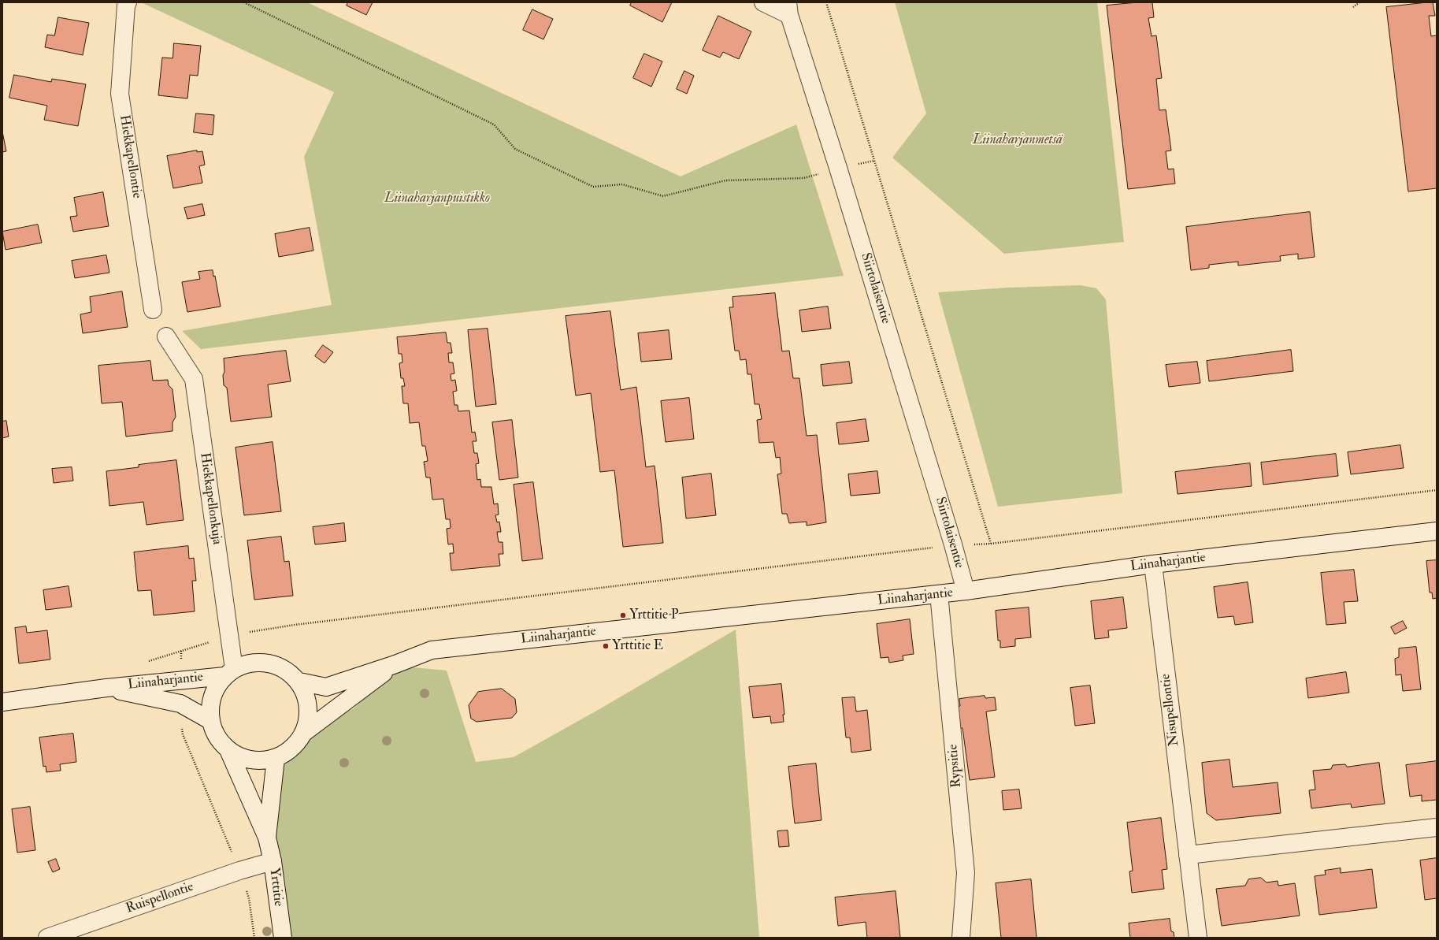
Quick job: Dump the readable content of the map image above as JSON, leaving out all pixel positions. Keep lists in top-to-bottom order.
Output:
{
  "streets": {
    "street": [
      "Hiekkapellontie",
      "Siirtolaisentie",
      "Hiekkapellonkuja",
      "Liinaharjantie",
      "Nisupellontie",
      "Rypsitie",
      "Yrttitie",
      "Ruispellontie"
    ]
  },
  "crossings": [
    ["Siirtolaisentie", "Liinaharjantie"],
    ["Hiekkapellonkuja", "Liinaharjantie"],
    ["Hiekkapellonkuja", "Yrttitie"],
    ["Liinaharjantie", "Nisupellontie"],
    ["Liinaharjantie", "Rypsitie"],
    ["Liinaharjantie", "Yrttitie"],
    ["Yrttitie", "Ruispellontie"]
  ],
  "parks": ["Liinaharjanmetsä", "Liinaharjanpuistikko"],
  "places": ["Yrttitie P", "Yrttitie E"]
}
